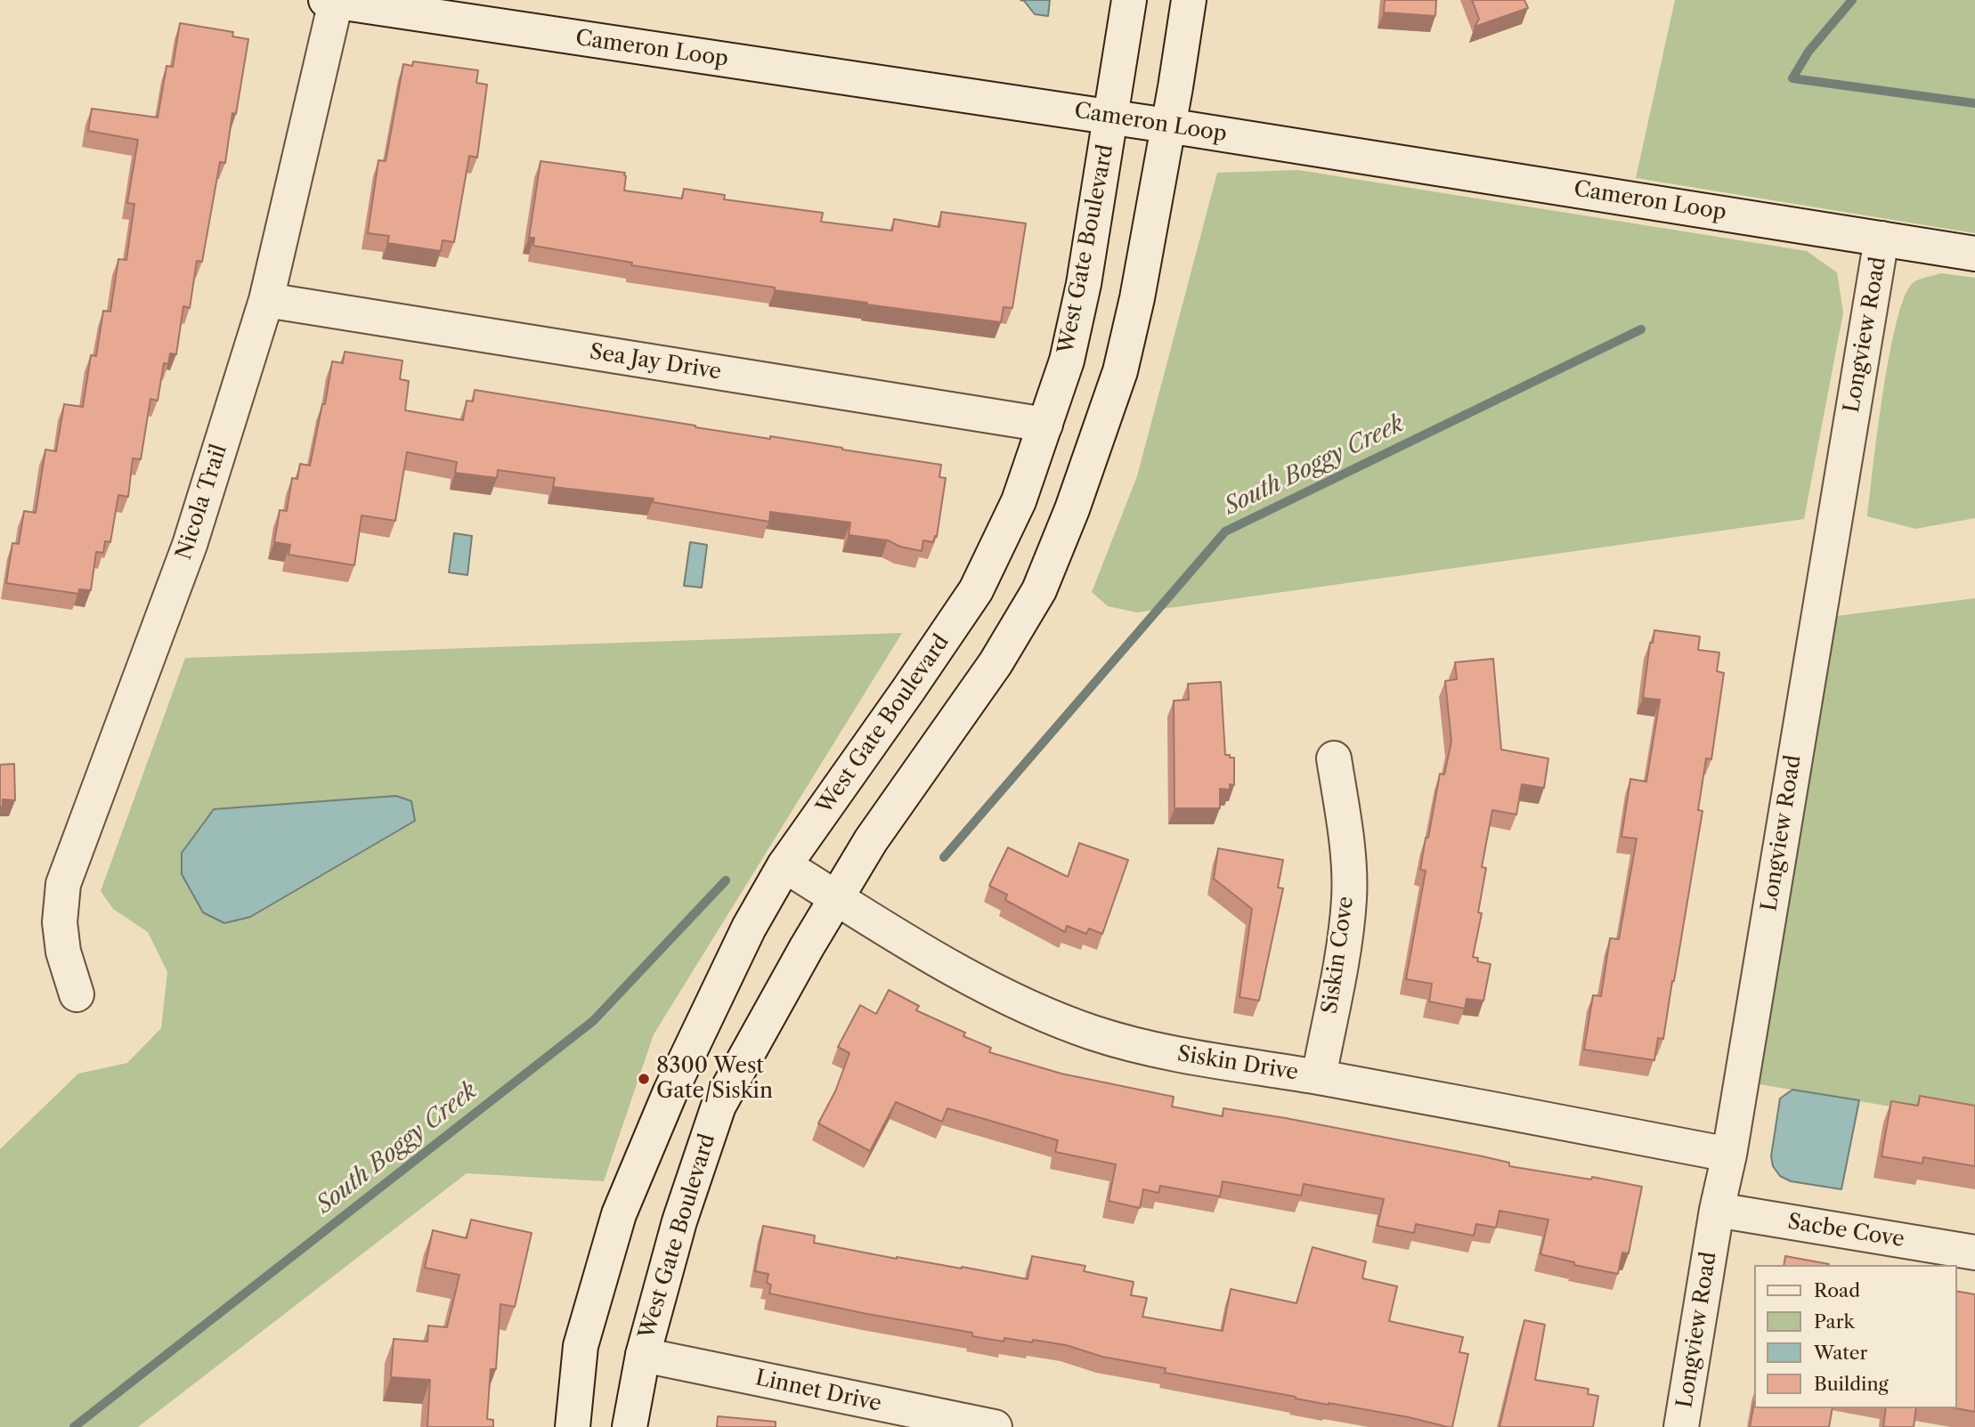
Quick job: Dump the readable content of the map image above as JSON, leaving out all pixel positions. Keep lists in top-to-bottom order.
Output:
{
  "streets": {
    "street": [
      "Cameron Loop",
      "West Gate Boulevard",
      "Longview Road",
      "Sea Jay Drive",
      "Nicola Trail",
      "Siskin Cove",
      "Siskin Drive",
      "Sacbe Cove",
      "Linnet Drive"
    ]
  },
  "crossings": [
    ["Cameron Loop", "West Gate Boulevard"],
    ["Cameron Loop", "Longview Road"],
    ["Cameron Loop", "Nicola Trail"],
    ["West Gate Boulevard", "Sea Jay Drive"],
    ["West Gate Boulevard", "Siskin Drive"],
    ["West Gate Boulevard", "Linnet Drive"],
    ["Longview Road", "Siskin Drive"],
    ["Longview Road", "Sacbe Cove"],
    ["Sea Jay Drive", "Nicola Trail"],
    ["Siskin Cove", "Siskin Drive"]
  ],
  "water": ["South Boggy Creek"],
  "places": ["8300 West Gate/Siskin"],
  "legend": [
    "Road",
    "Park",
    "Water",
    "Building"
  ]
}
